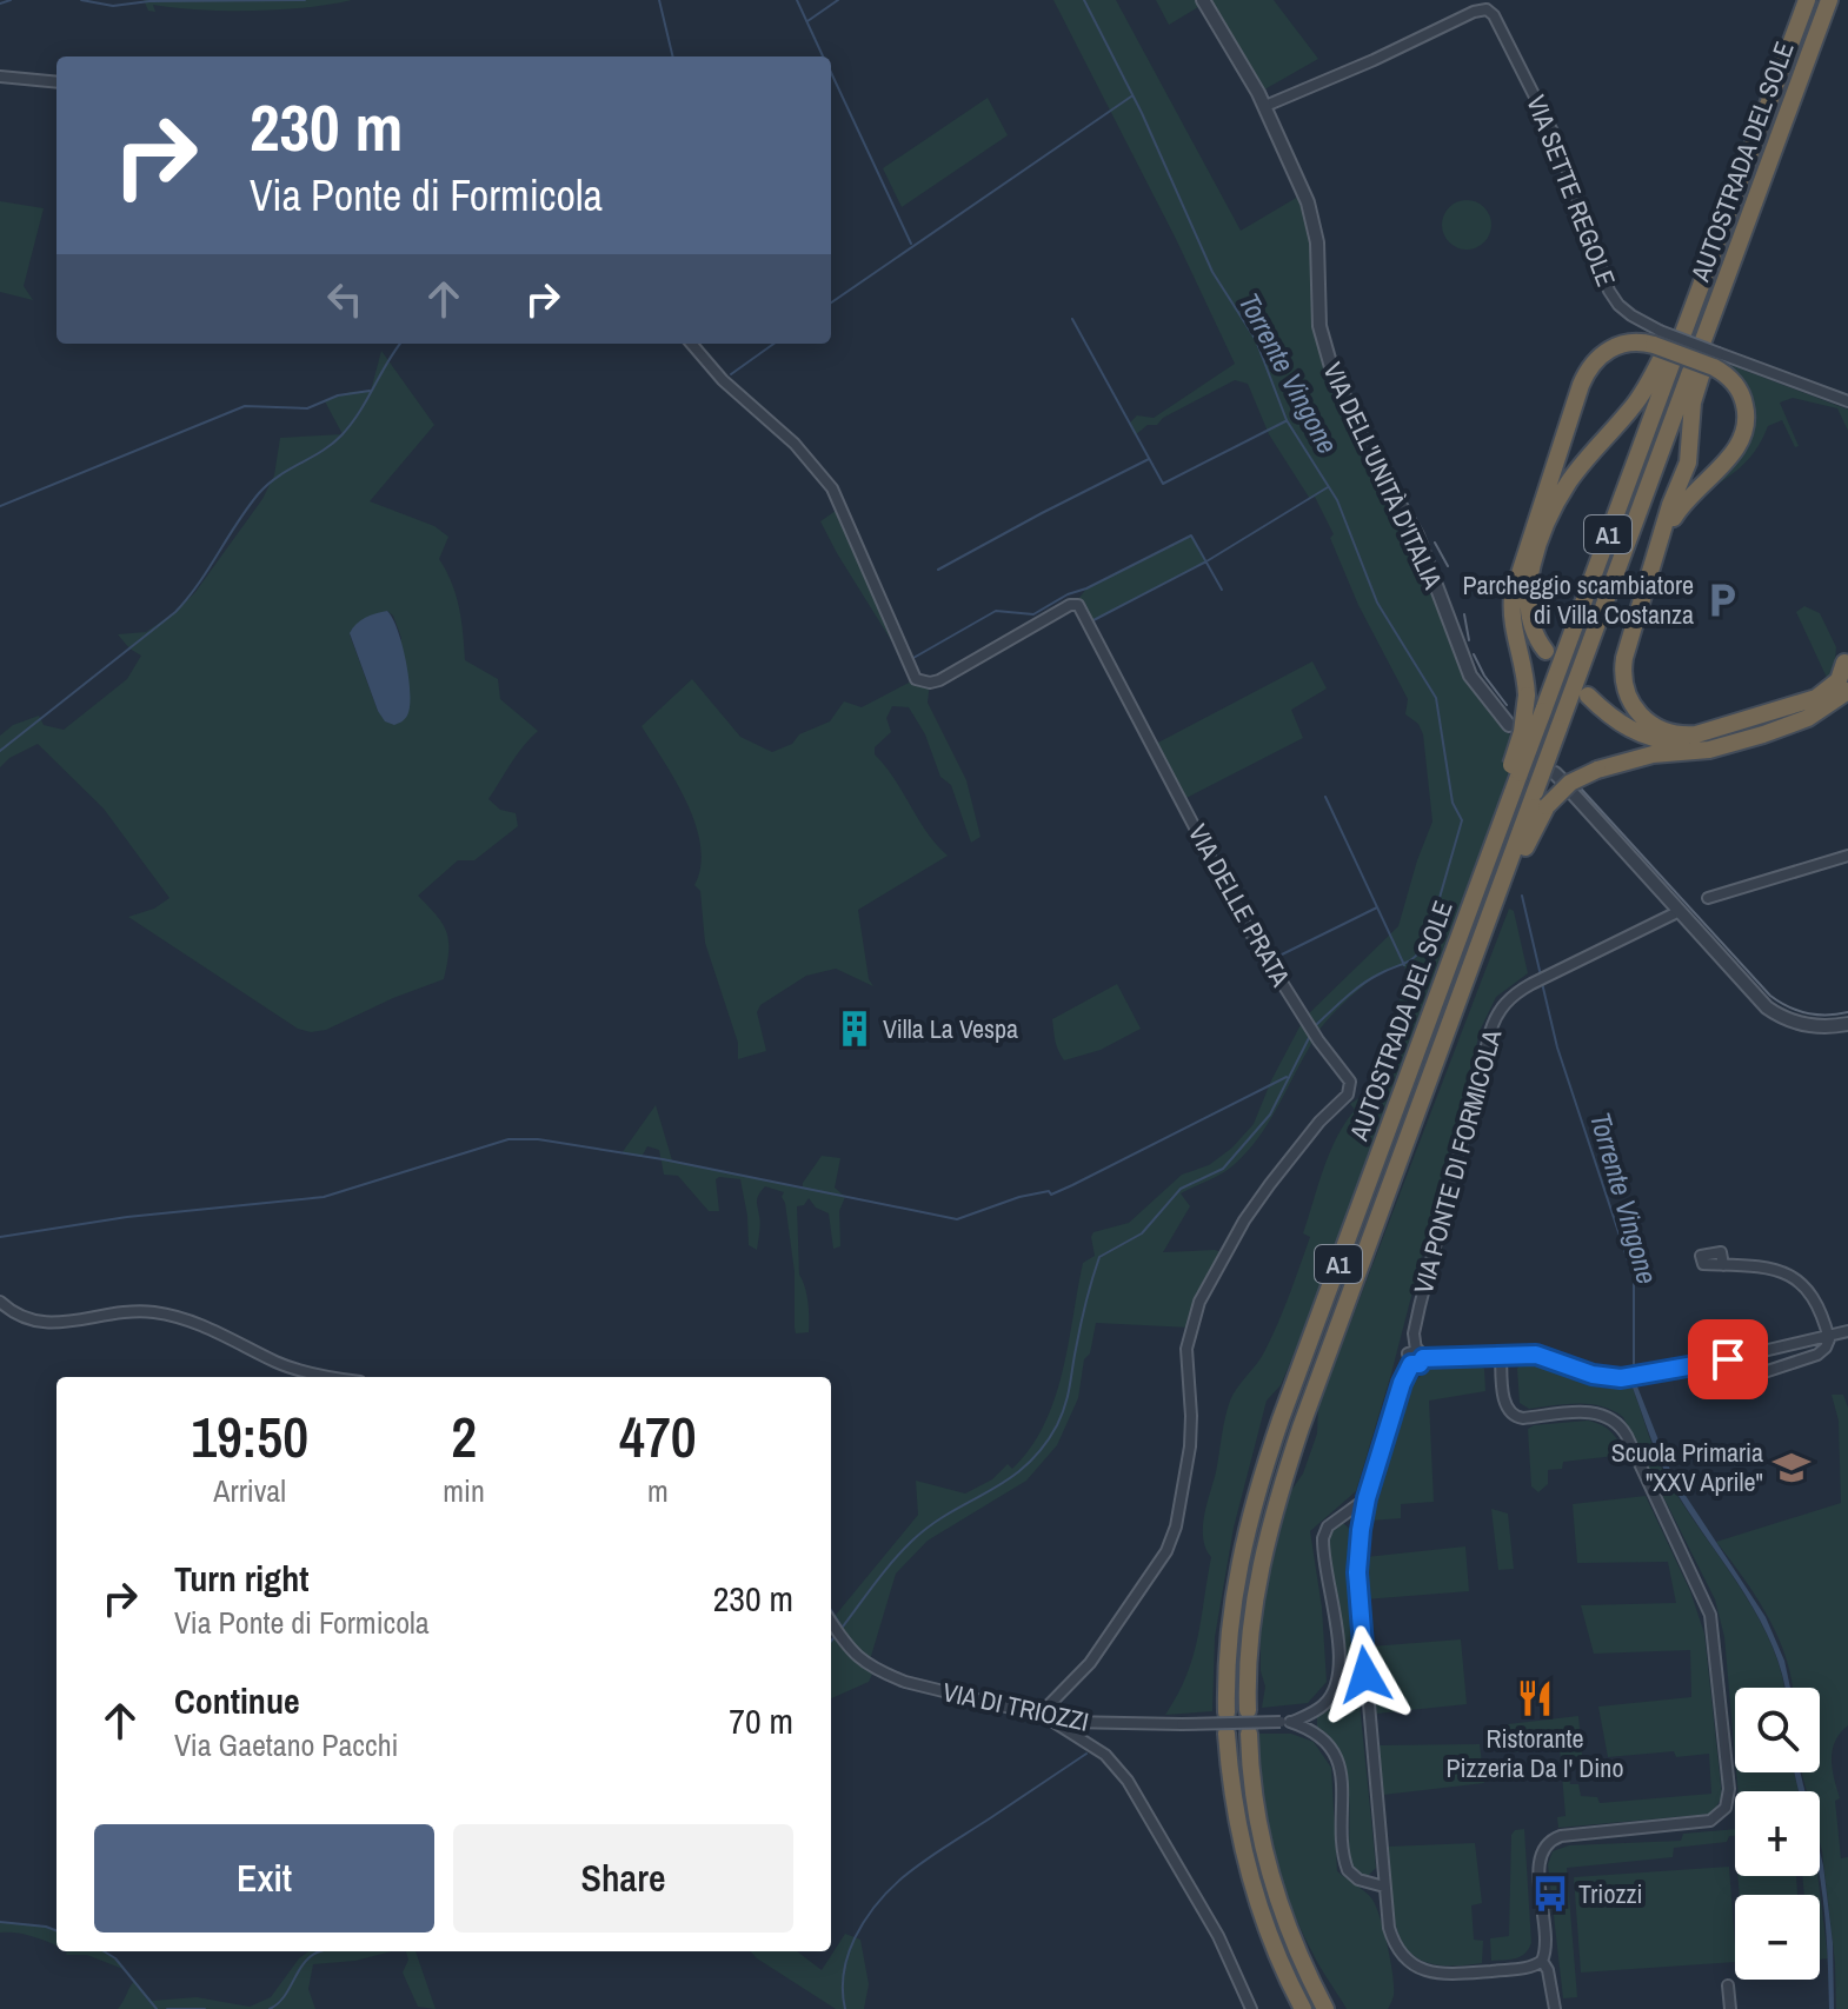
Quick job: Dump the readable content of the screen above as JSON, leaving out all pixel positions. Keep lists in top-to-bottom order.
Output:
{
  "streets": {
    "highway": ["AUTOSTRADA DEL SOLE", "A1"],
    "street": [
      "VIA SETTE REGOLE",
      "VIA DELL'UNITÀ D'ITALIA",
      "VIA DELLE PRATA",
      "VIA PONTE DI FORMICOLA",
      "VIA DI TRIOZZI"
    ]
  },
  "crossings": [
    ["AUTOSTRADA DEL SOLE", "VIA SETTE REGOLE"],
    ["VIA SETTE REGOLE", "VIA DELL'UNITÀ D'ITALIA"],
    ["VIA DELLE PRATA", "VIA DI TRIOZZI"]
  ],
  "water": ["Torrente Vingone"],
  "places": {
    "parking": ["Parcheggio scambiatore di Villa Costanza"],
    "building": ["Villa La Vespa"],
    "school or university": ["Scuola Primaria \"XXV Aprile\""],
    "restaurant": ["Ristorante Pizzeria Da I' Dino"],
    "bus stop": ["Triozzi"]
  },
  "page": {
    "turn": ["230 m", "Via Ponte di Formicola"],
    "eta": [
      "19:50",
      "Arrival",
      "2",
      "min",
      "470",
      "m"
    ],
    "list": [
      {
        "name": "Turn right",
        "note": "Via Ponte di Formicola",
        "value": "230 m"
      },
      {
        "name": "Continue",
        "note": "Via Gaetano Pacchi",
        "value": "70 m"
      }
    ],
    "map_buttons": ["+", "−"],
    "buttons": ["Exit", "Share"]
  }
}
